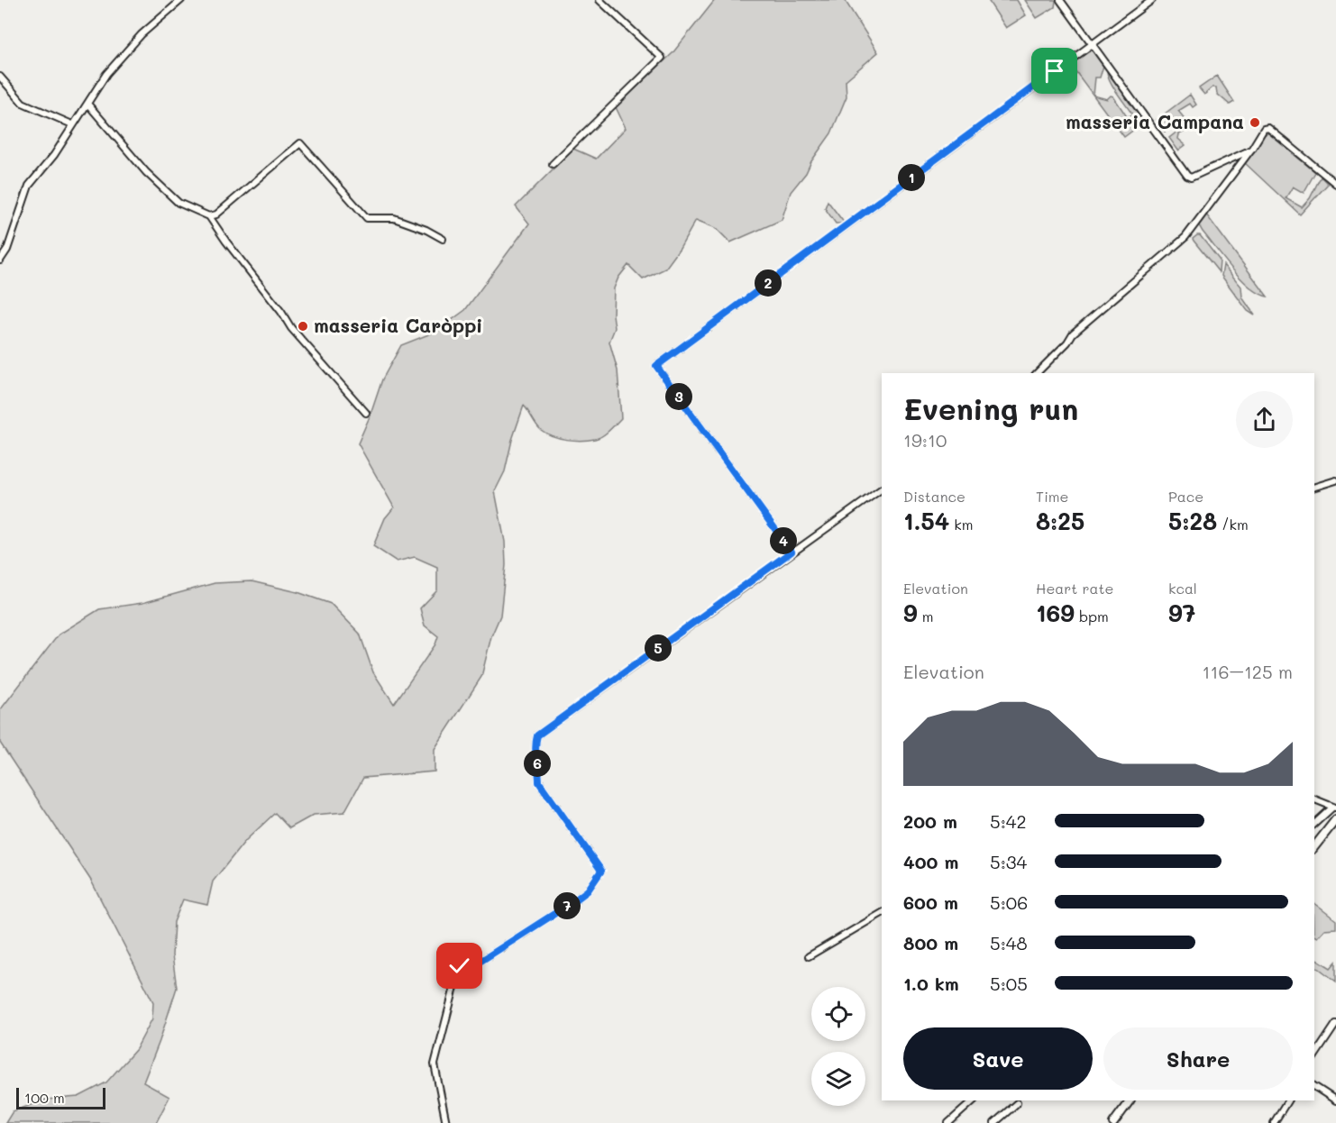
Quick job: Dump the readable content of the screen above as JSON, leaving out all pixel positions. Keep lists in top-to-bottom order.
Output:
{
  "places": ["masseria Campana", "masseria Caròppi"],
  "scale_bar": "100 m",
  "page": {
    "pins": [
      "1",
      "2",
      "3",
      "4",
      "5",
      "6",
      "7"
    ],
    "heading": ["Evening run", "19:10"],
    "stats": [
      ["Distance", "1.54 km"],
      ["Time", "8:25"],
      ["Pace", "5:28 /km"],
      ["Elevation", "9 m"],
      ["Heart rate", "169 bpm"],
      ["kcal", "97"]
    ],
    "chart": ["Elevation", "116–125 m"],
    "list": [
      {
        "name": "200 m",
        "note": "5:42"
      },
      {
        "name": "400 m",
        "note": "5:34"
      },
      {
        "name": "600 m",
        "note": "5:06"
      },
      {
        "name": "800 m",
        "note": "5:48"
      },
      {
        "name": "1.0 km",
        "note": "5:05"
      }
    ],
    "buttons": ["Save", "Share"],
    "scale": "100 m"
  }
}
